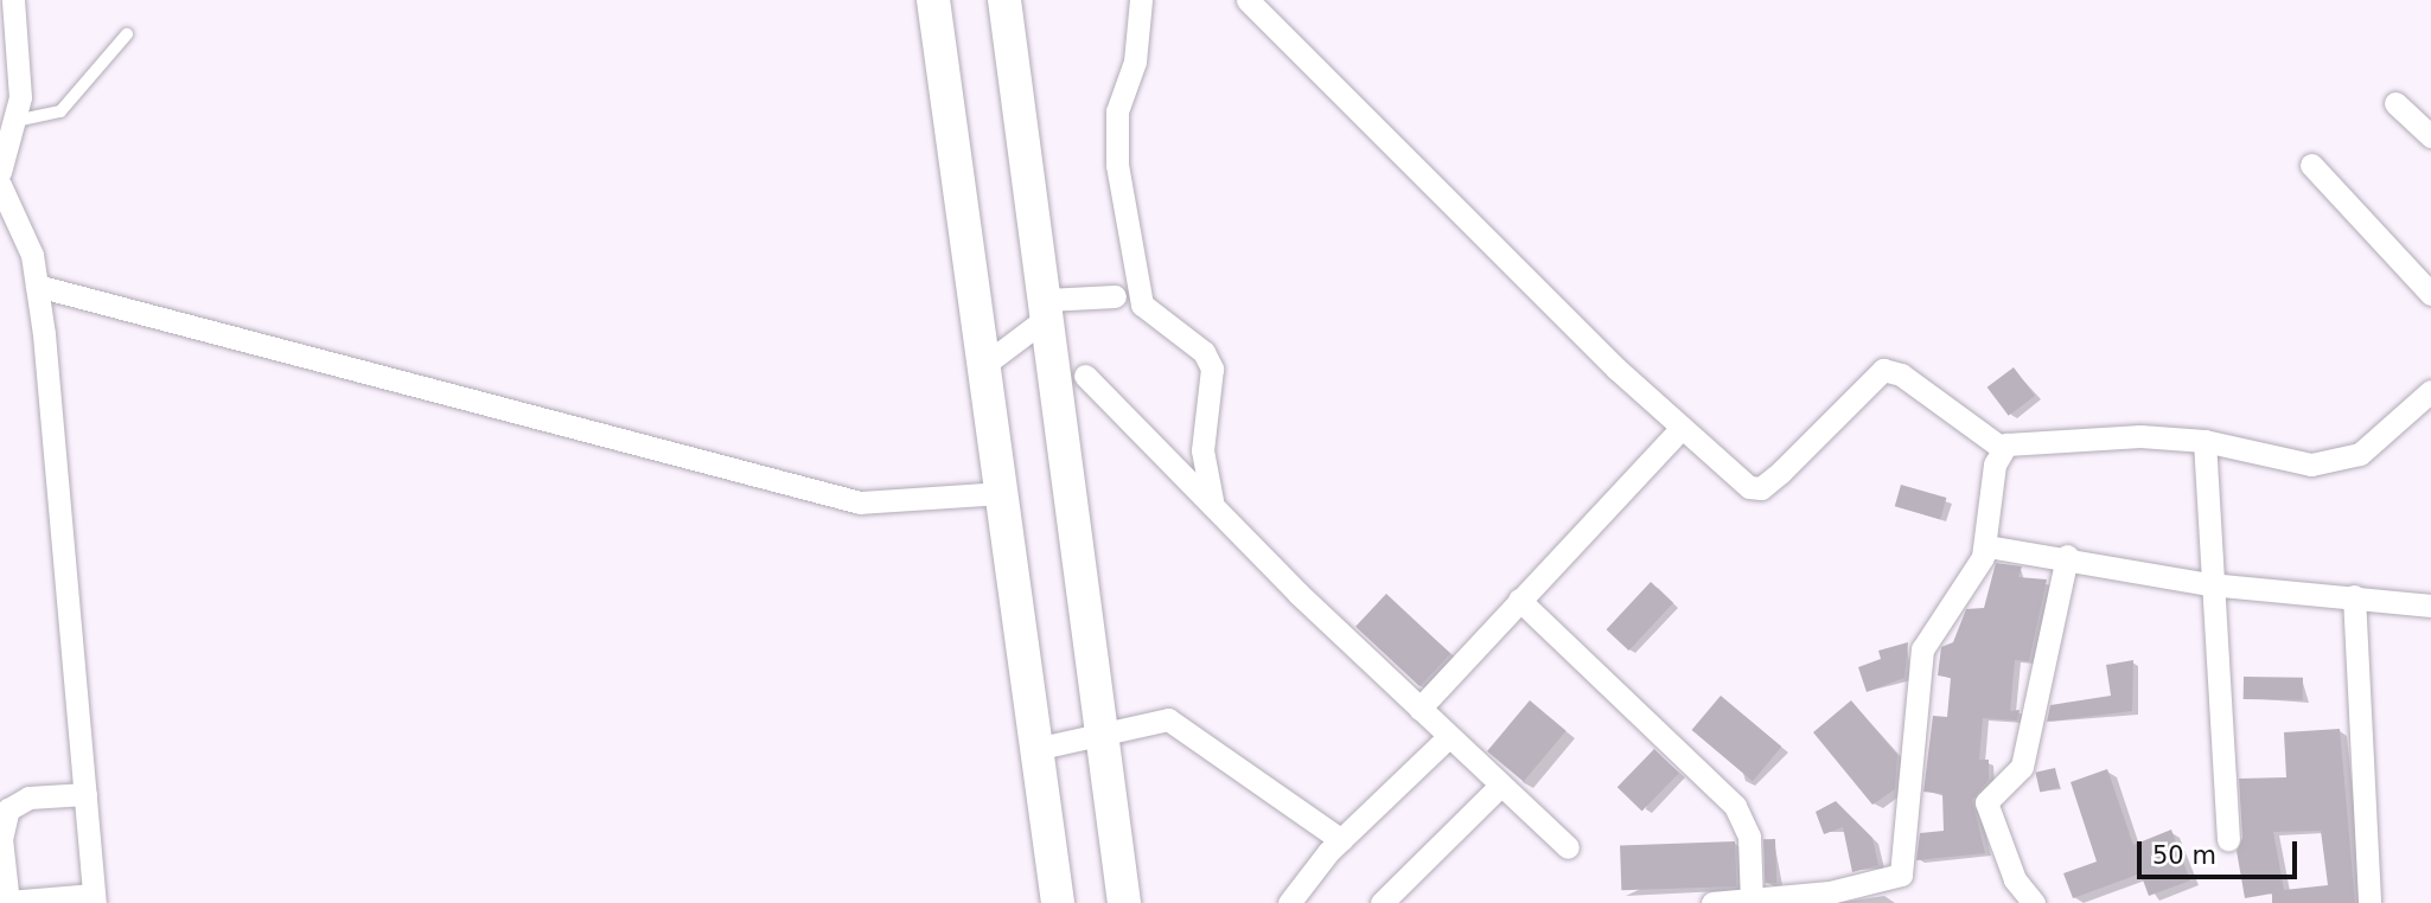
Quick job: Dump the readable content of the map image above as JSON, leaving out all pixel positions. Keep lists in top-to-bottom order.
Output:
{
  "scale_bar": "50 m"
}
